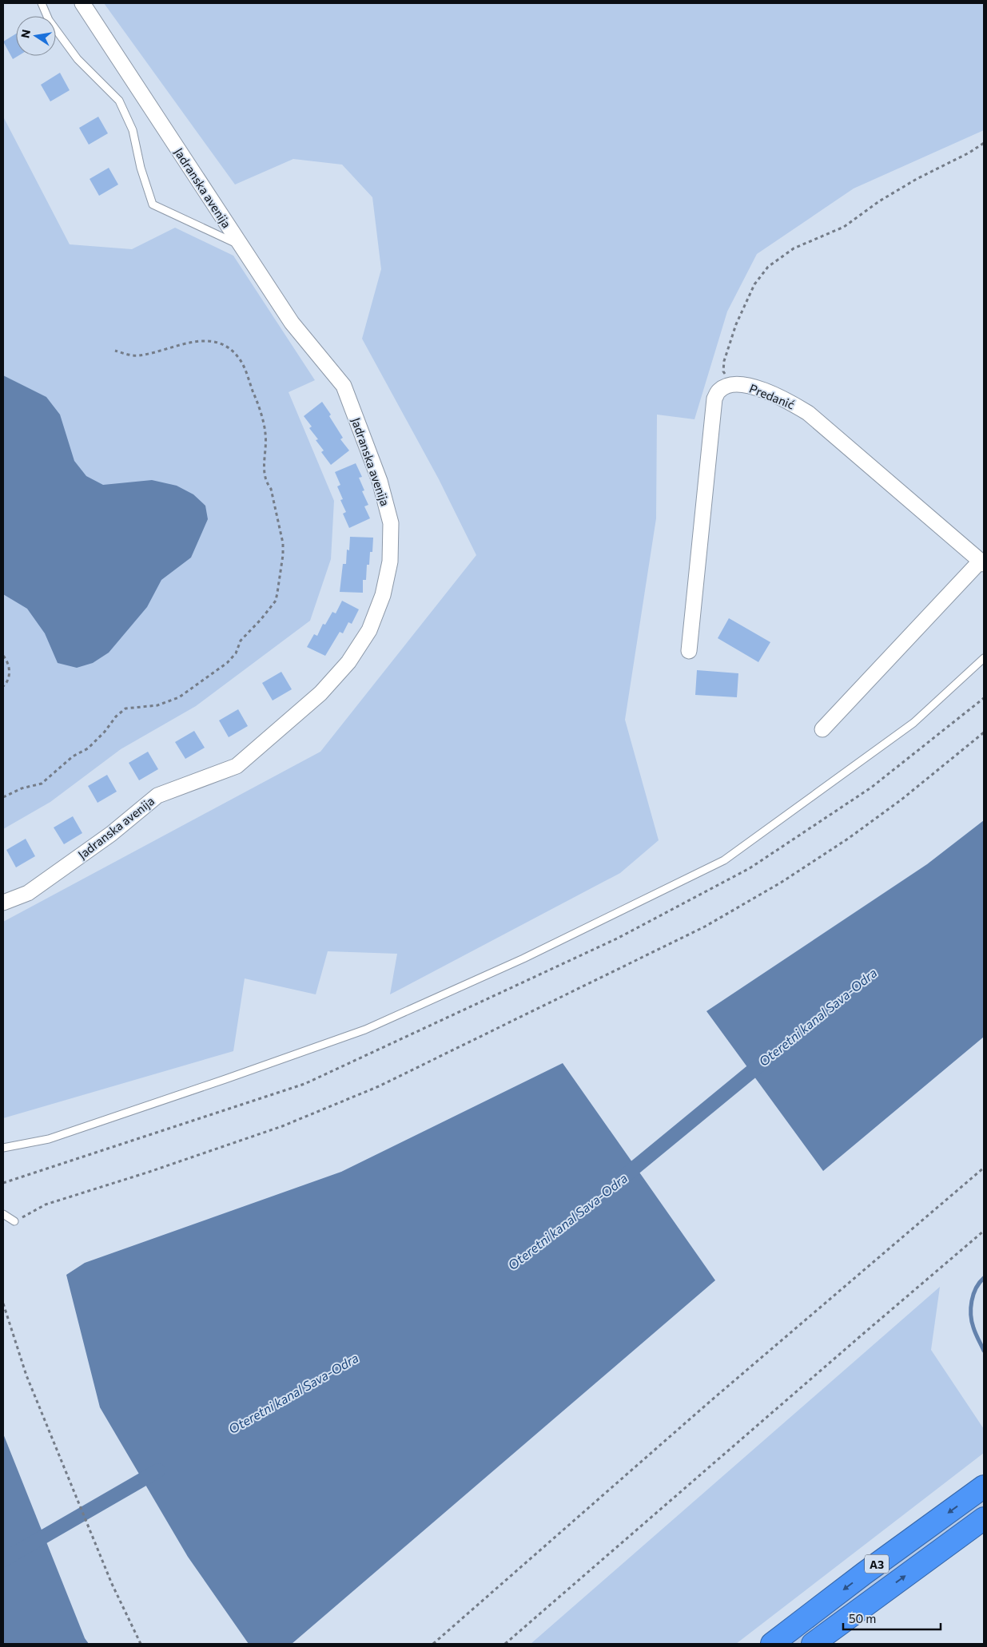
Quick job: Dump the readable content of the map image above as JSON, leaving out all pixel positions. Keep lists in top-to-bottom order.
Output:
{
  "streets": {
    "highway": ["A3"],
    "street": ["Jadranska avenija", "Predanić"]
  },
  "water": ["Oteretni kanal Sava-Odra"],
  "scale_bar": "50 m",
  "north": "left"
}
